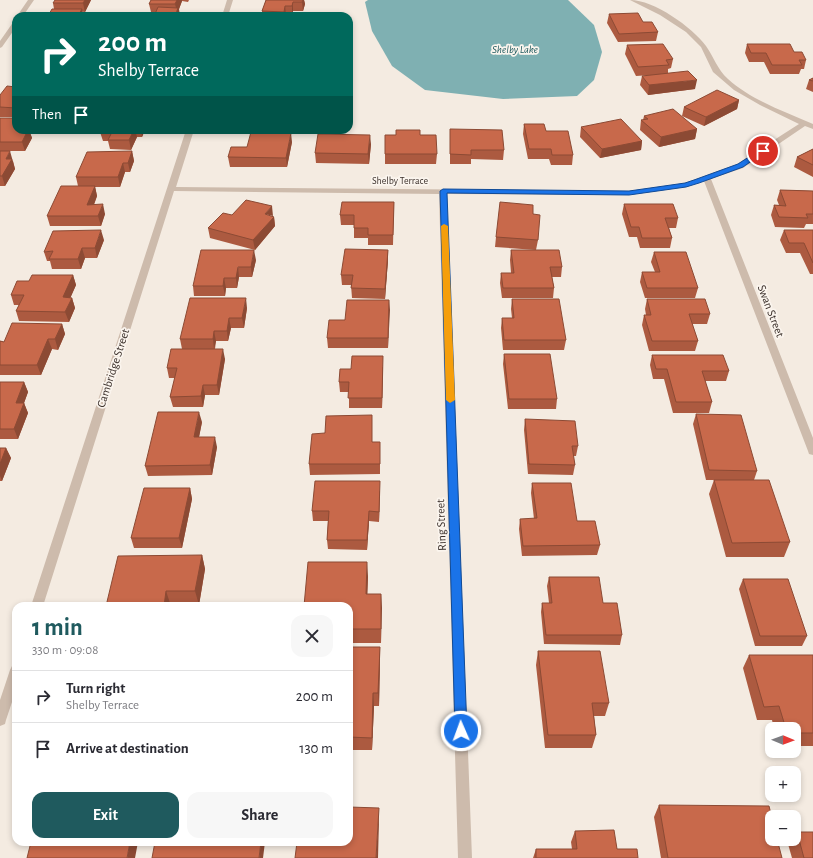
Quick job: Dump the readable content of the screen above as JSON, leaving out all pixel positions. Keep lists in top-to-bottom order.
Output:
{
  "streets": {
    "street": [
      "Shelby Terrace",
      "Swan Street",
      "Cambridge Street",
      "Ring Street"
    ]
  },
  "crossings": [
    ["Shelby Terrace", "Swan Street"],
    ["Shelby Terrace", "Cambridge Street"],
    ["Shelby Terrace", "Ring Street"]
  ],
  "water": ["Shelby Lake"],
  "north": "right",
  "page": {
    "turn": ["200 m", "Shelby Terrace"],
    "then": "Then",
    "heading": ["1 min", "330 m · 09:08"],
    "list": [
      {
        "name": "Turn right",
        "note": "Shelby Terrace",
        "value": "200 m"
      },
      {
        "name": "Arrive at destination",
        "value": "130 m"
      }
    ],
    "map_buttons": ["+", "−"],
    "buttons": ["Exit", "Share"]
  }
}
